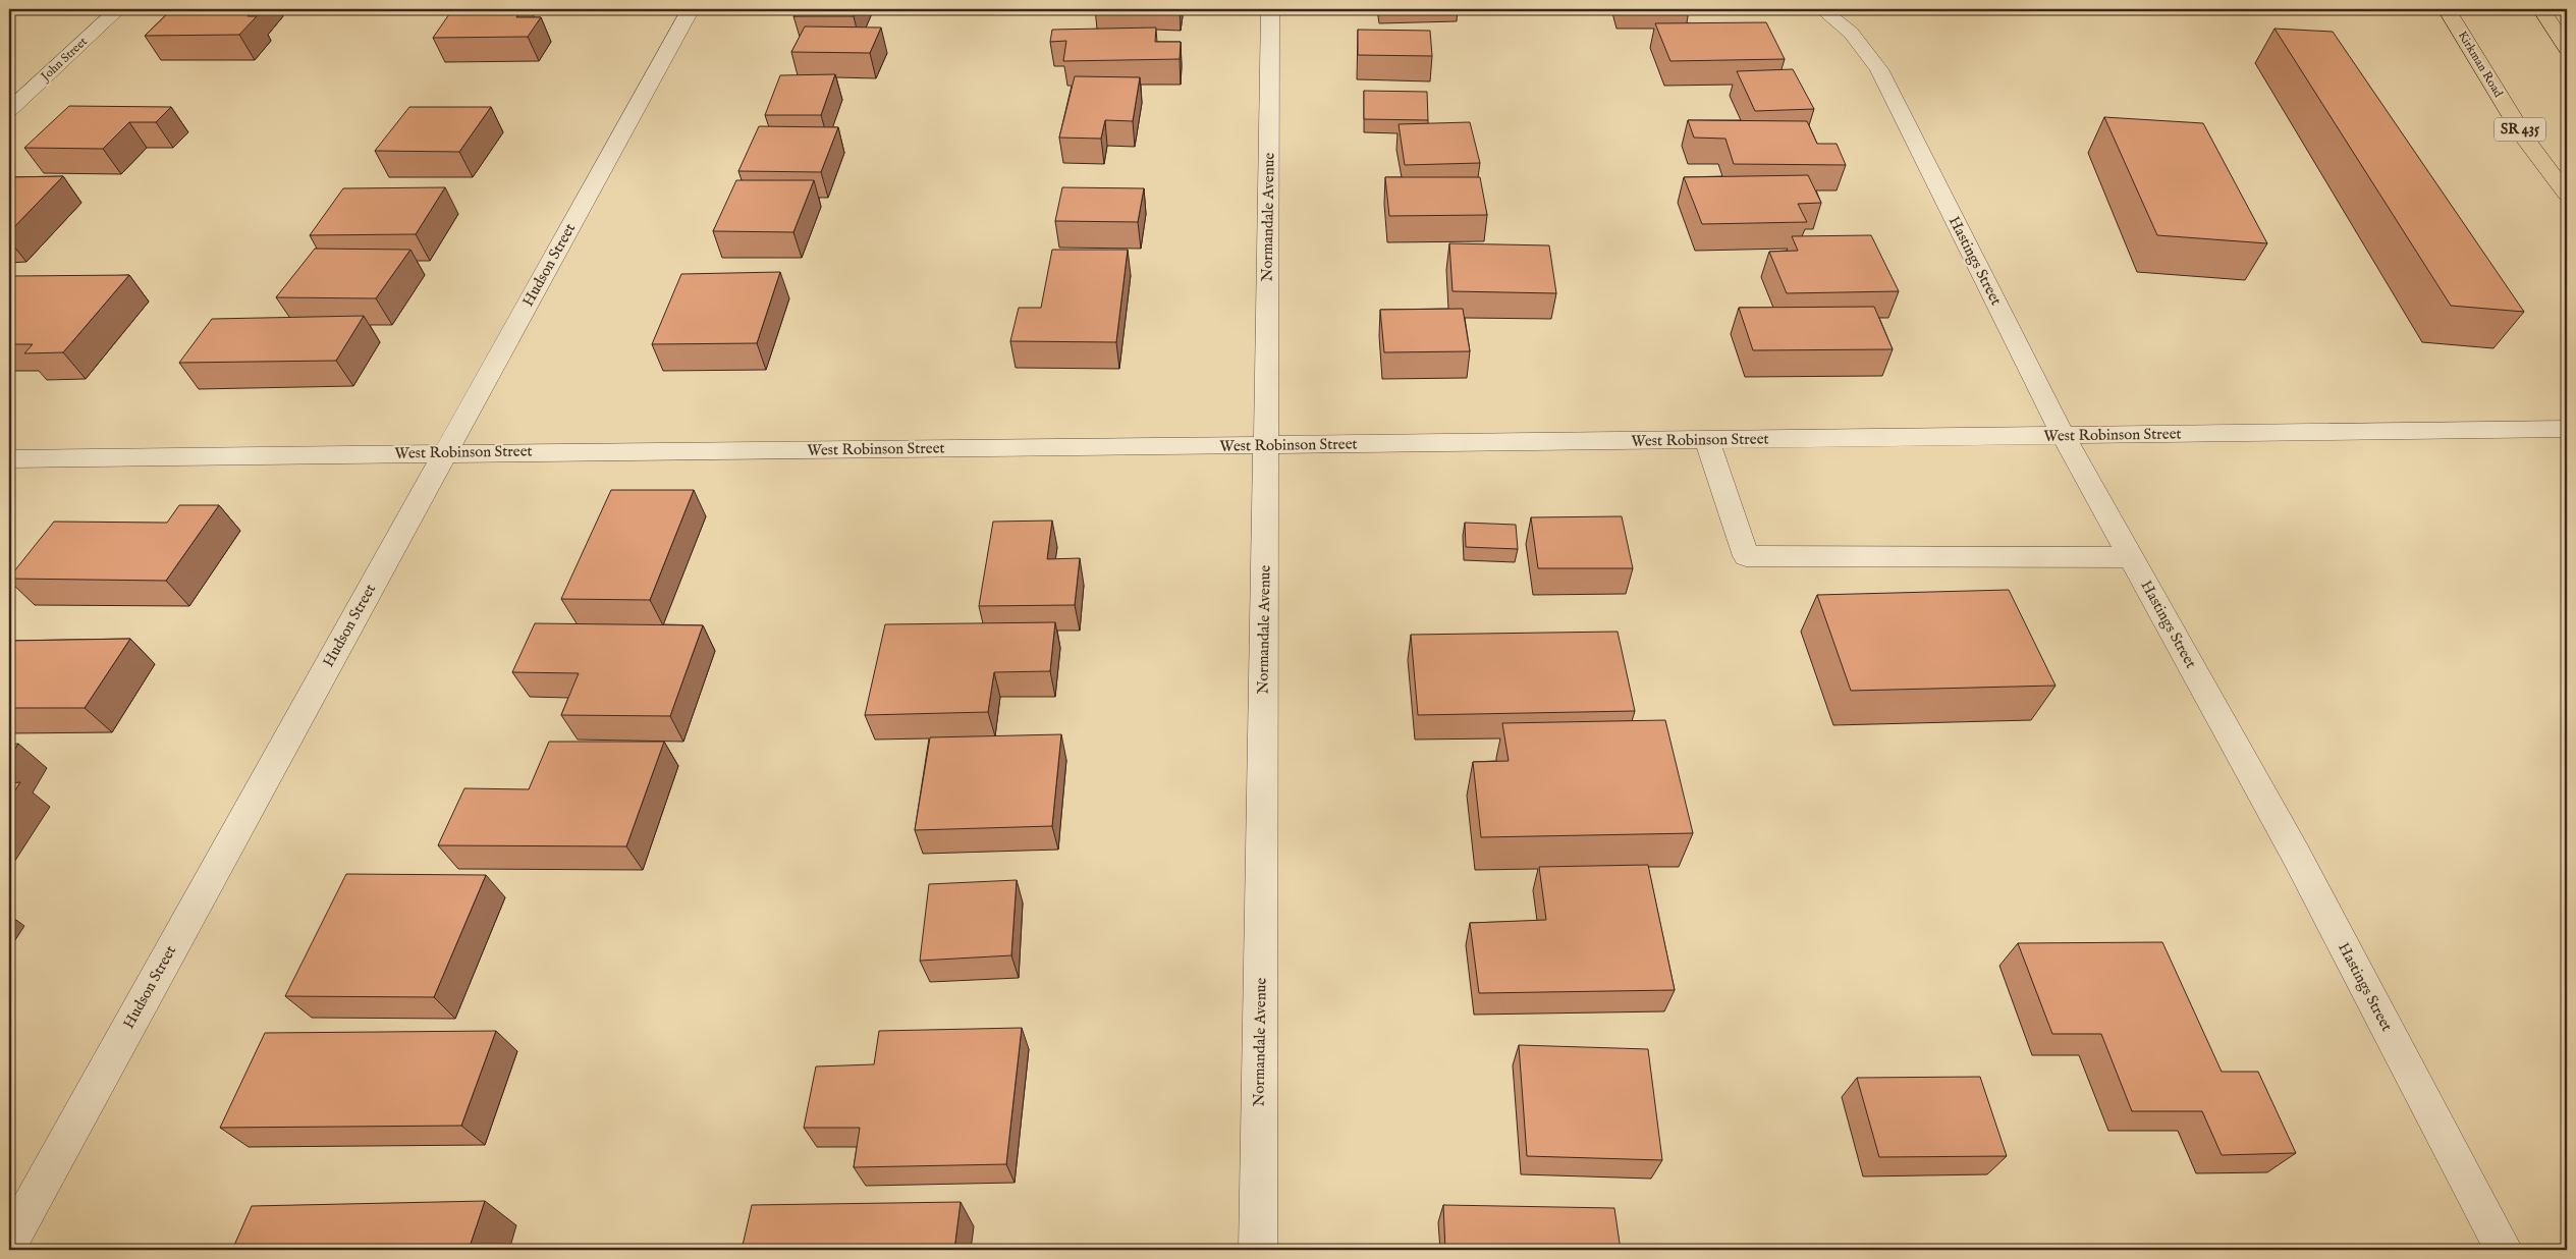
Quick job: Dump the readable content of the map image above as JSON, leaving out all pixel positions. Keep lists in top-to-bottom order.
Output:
{
  "streets": {
    "main road": ["Kirkman Road", "SR 435"],
    "street": [
      "John Street",
      "Normandale Avenue",
      "Hastings Street",
      "Hudson Street",
      "West Robinson Street"
    ]
  },
  "crossings": [
    ["Normandale Avenue", "West Robinson Street"],
    ["Hastings Street", "West Robinson Street"],
    ["Hudson Street", "West Robinson Street"]
  ]
}
